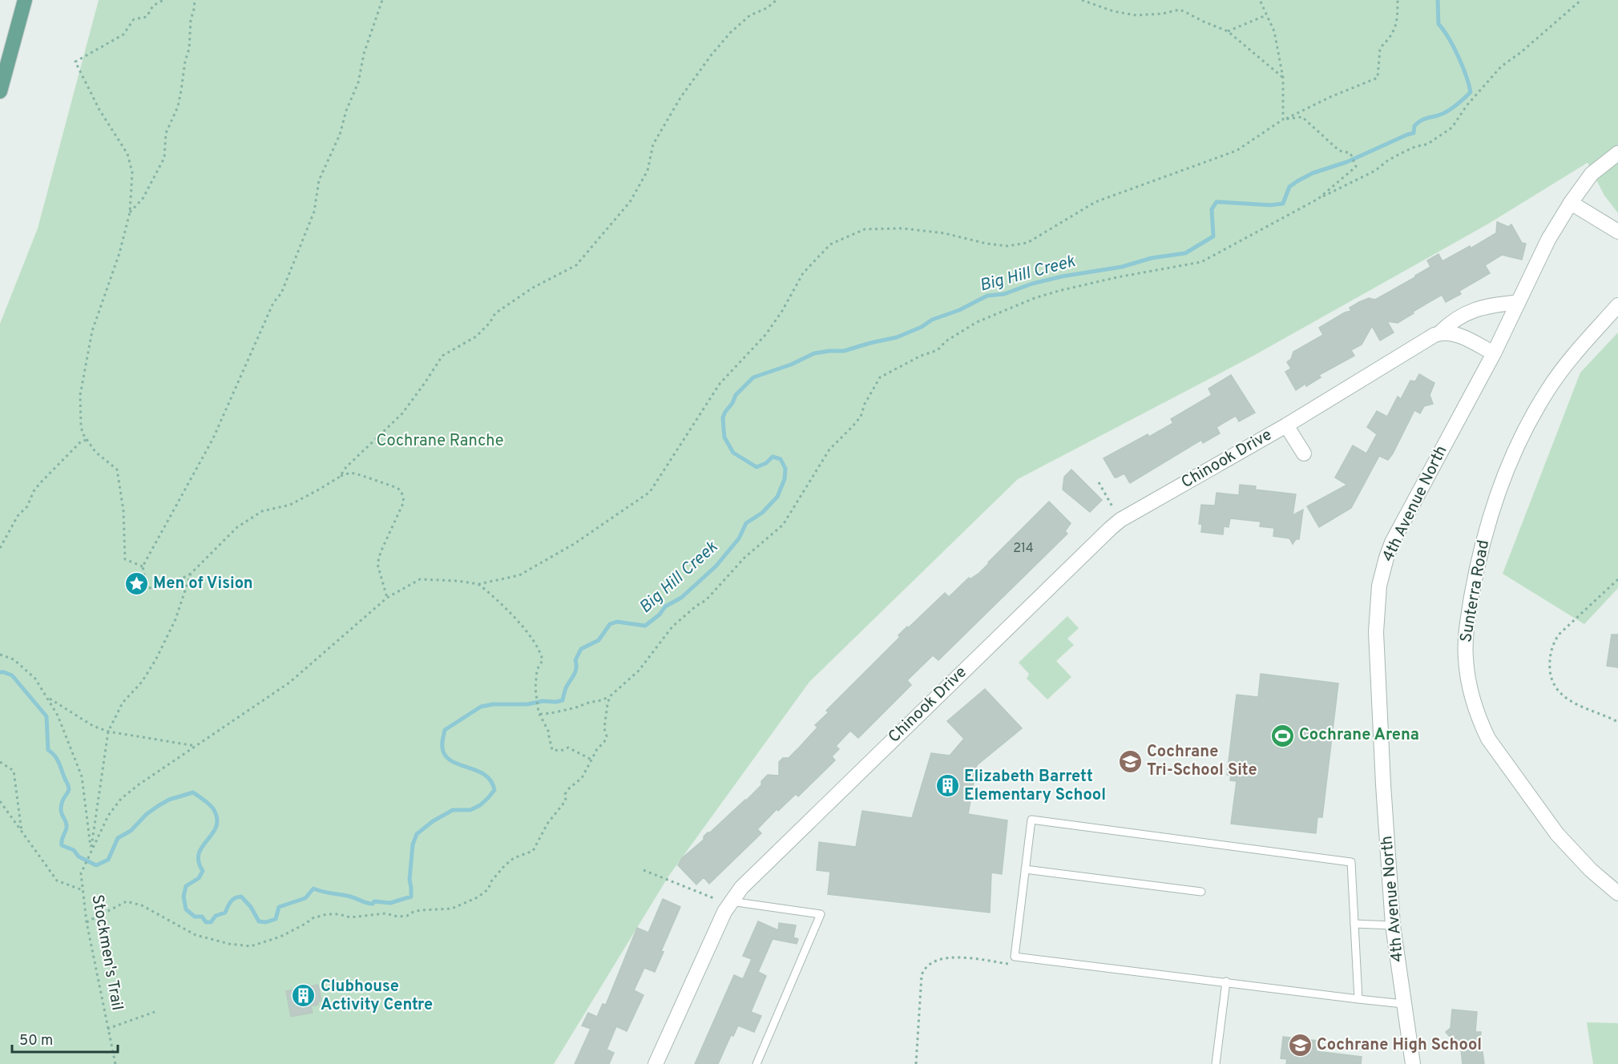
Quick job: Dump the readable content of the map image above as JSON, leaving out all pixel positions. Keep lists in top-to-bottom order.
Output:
{
  "streets": {
    "street": ["Chinook Drive", "4th Avenue North", "Sunterra Road"],
    "path": ["Stockmen's Trail"]
  },
  "crossings": [
    ["Chinook Drive", "4th Avenue North"]
  ],
  "water": ["Big Hill Creek"],
  "parks": ["Cochrane Ranche"],
  "places": {
    "place": ["Men of Vision"],
    "sports": ["Cochrane Arena"],
    "school or university": ["Cochrane Tri-School Site", "Cochrane High School"],
    "building": ["Elizabeth Barrett Elementary School", "Clubhouse Activity Centre"]
  },
  "house_numbers": ["214"],
  "scale_bar": "50 m"
}
